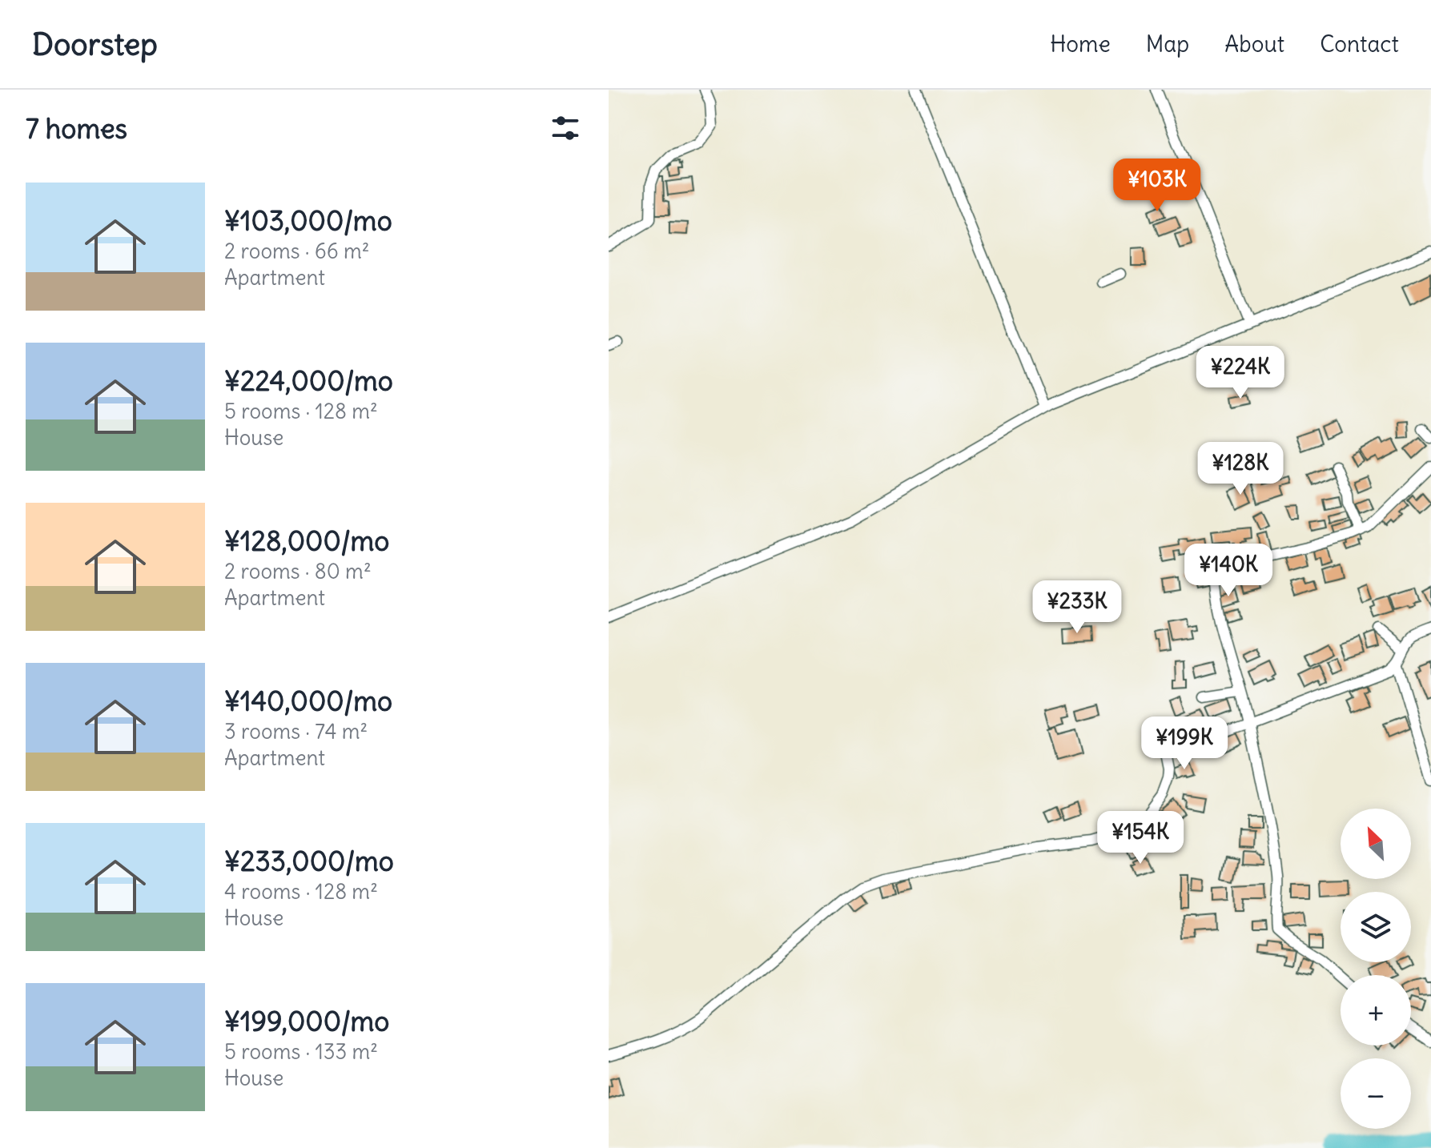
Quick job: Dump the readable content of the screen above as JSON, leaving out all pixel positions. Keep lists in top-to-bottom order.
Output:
{
  "north": "top left",
  "page": {
    "header": "Doorstep",
    "nav": [
      "Home",
      "Map",
      "About",
      "Contact"
    ],
    "heading": "7 homes",
    "price": [
      "¥103K",
      "¥224K",
      "¥128K",
      "¥140K",
      "¥233K",
      "¥199K",
      "¥154K"
    ],
    "list": [
      {
        "name": "¥103,000/mo",
        "note": "2 rooms · 66 m² · Apartment"
      },
      {
        "name": "¥224,000/mo",
        "note": "5 rooms · 128 m² · House"
      },
      {
        "name": "¥128,000/mo",
        "note": "2 rooms · 80 m² · Apartment"
      },
      {
        "name": "¥140,000/mo",
        "note": "3 rooms · 74 m² · Apartment"
      },
      {
        "name": "¥233,000/mo",
        "note": "4 rooms · 128 m² · House"
      },
      {
        "name": "¥199,000/mo",
        "note": "5 rooms · 133 m² · House"
      }
    ],
    "map_buttons": ["+", "−"]
  }
}
